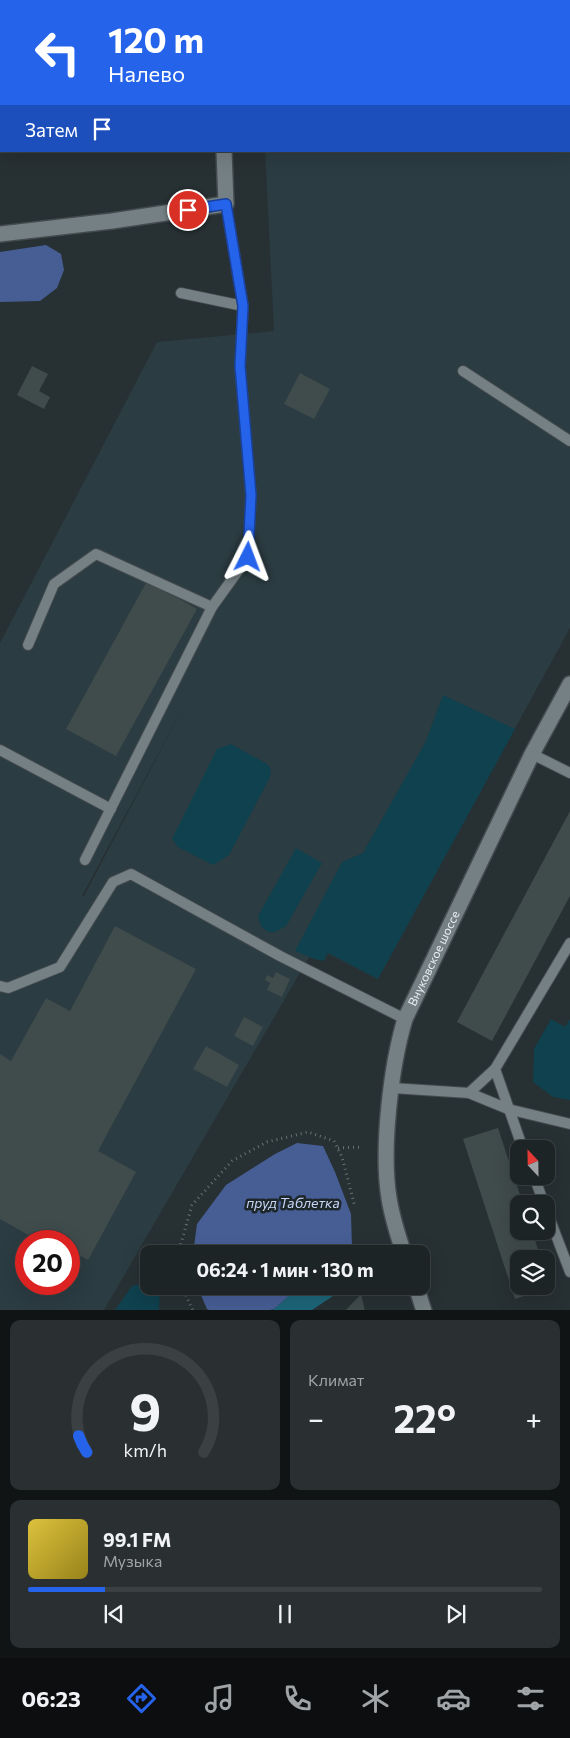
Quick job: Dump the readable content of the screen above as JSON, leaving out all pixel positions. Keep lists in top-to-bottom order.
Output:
{
  "streets": {
    "street": ["Внуковское шоссе"]
  },
  "water": ["пруд Таблетка"],
  "north": "top",
  "page": {
    "turn": ["120 m", "Налево"],
    "then": "Затем",
    "limit": "20",
    "trip": "06:24 · 1 мин · 130 m",
    "tile": "Климат",
    "heat": ["−", "22°", "+"],
    "song": ["99.1 FM", "Музыка"],
    "tabs": "06:23",
    "gauge": ["9", "km/h"]
  }
}
